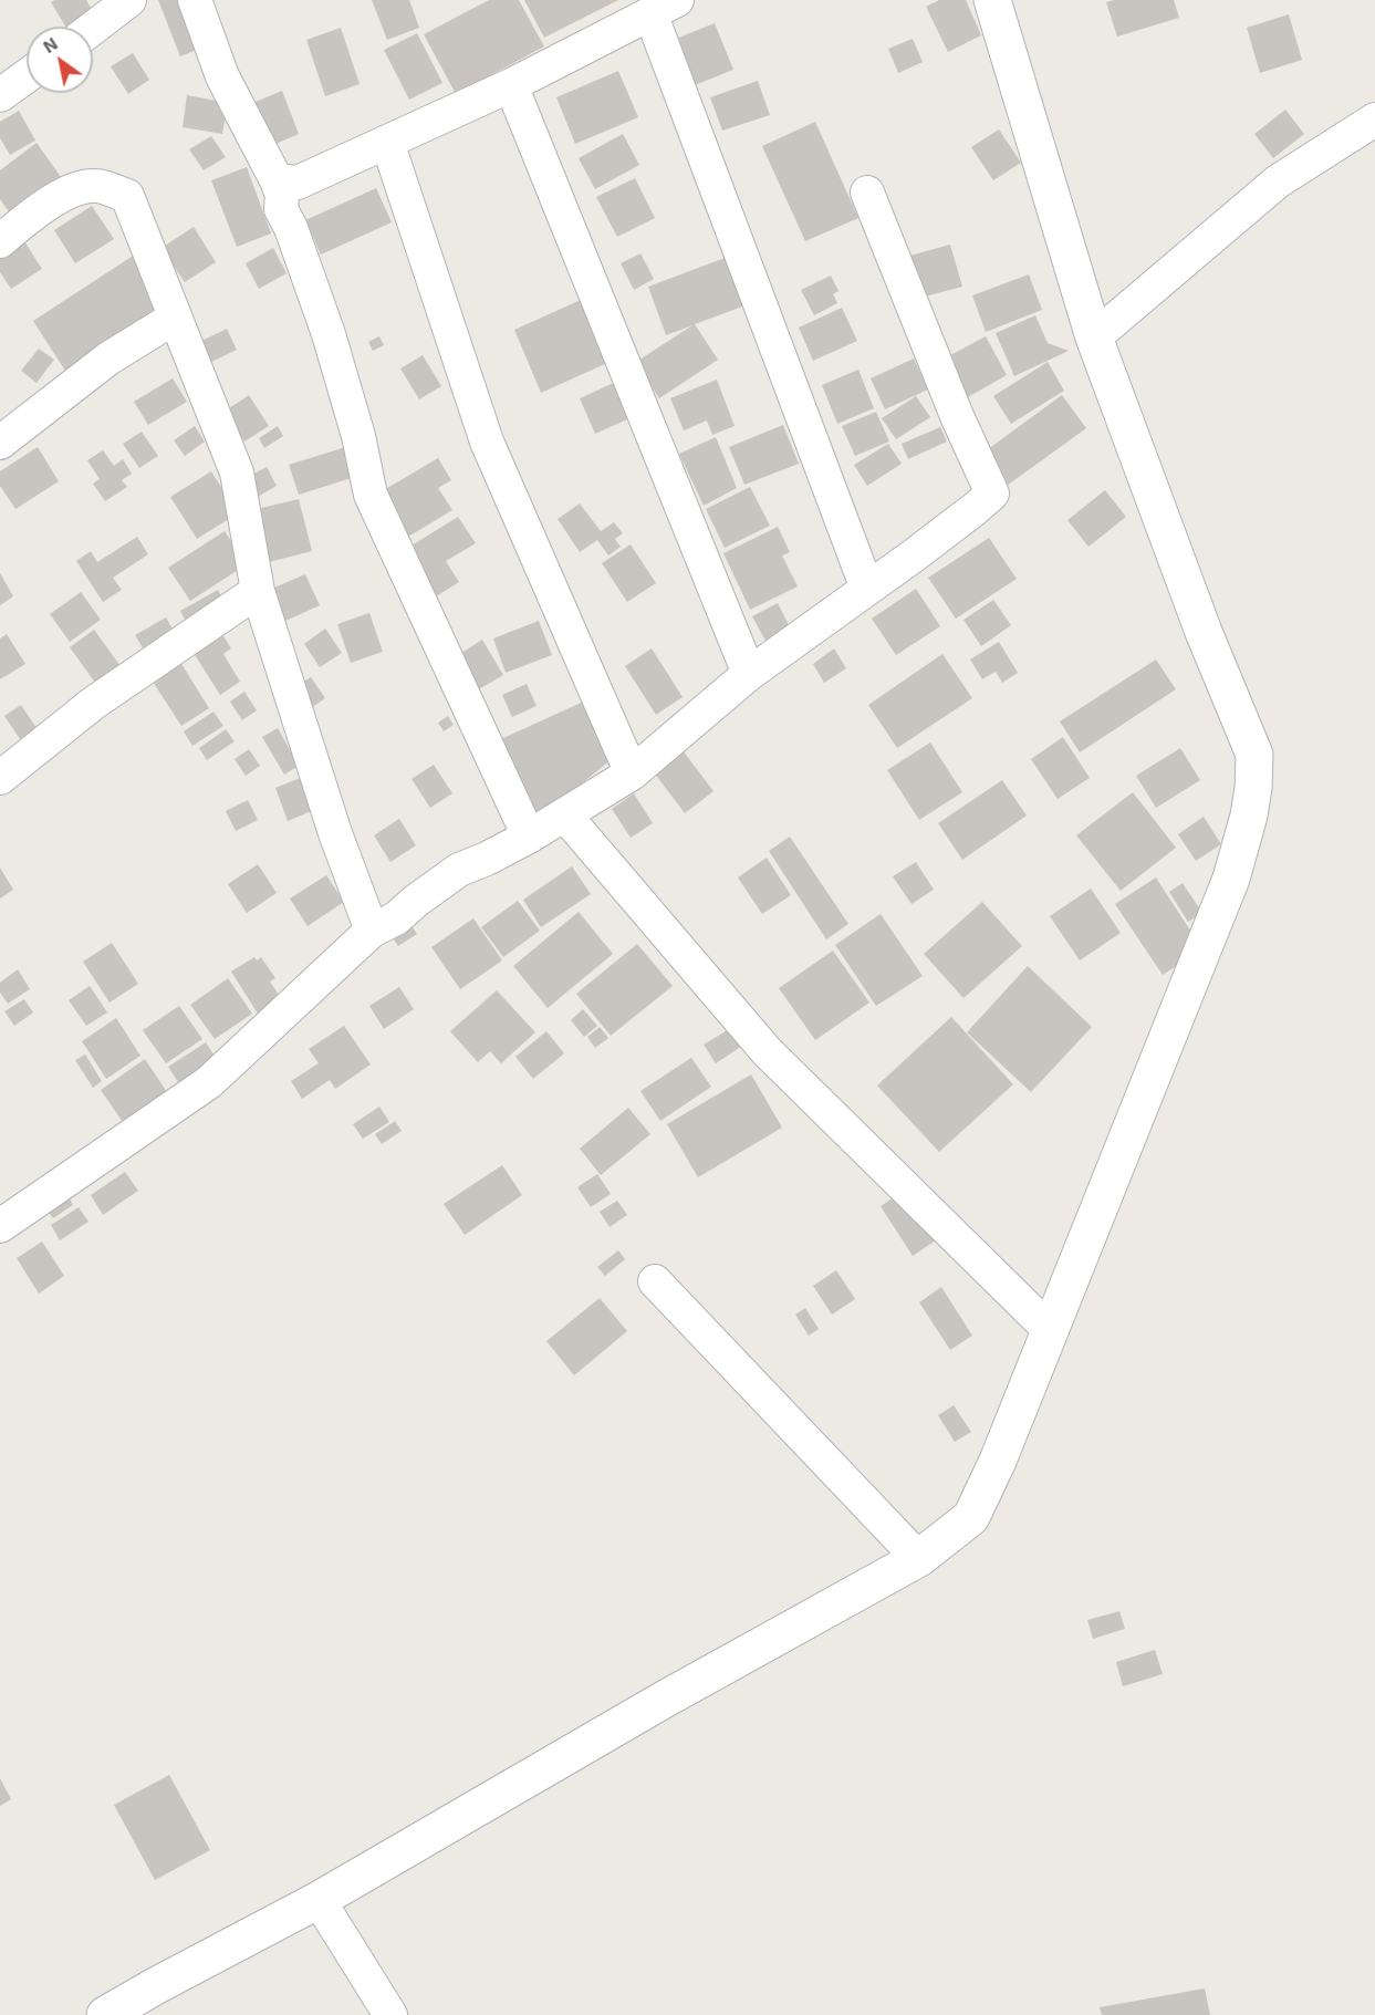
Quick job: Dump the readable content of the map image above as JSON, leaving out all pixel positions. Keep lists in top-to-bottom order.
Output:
{
  "north": "top left"
}
